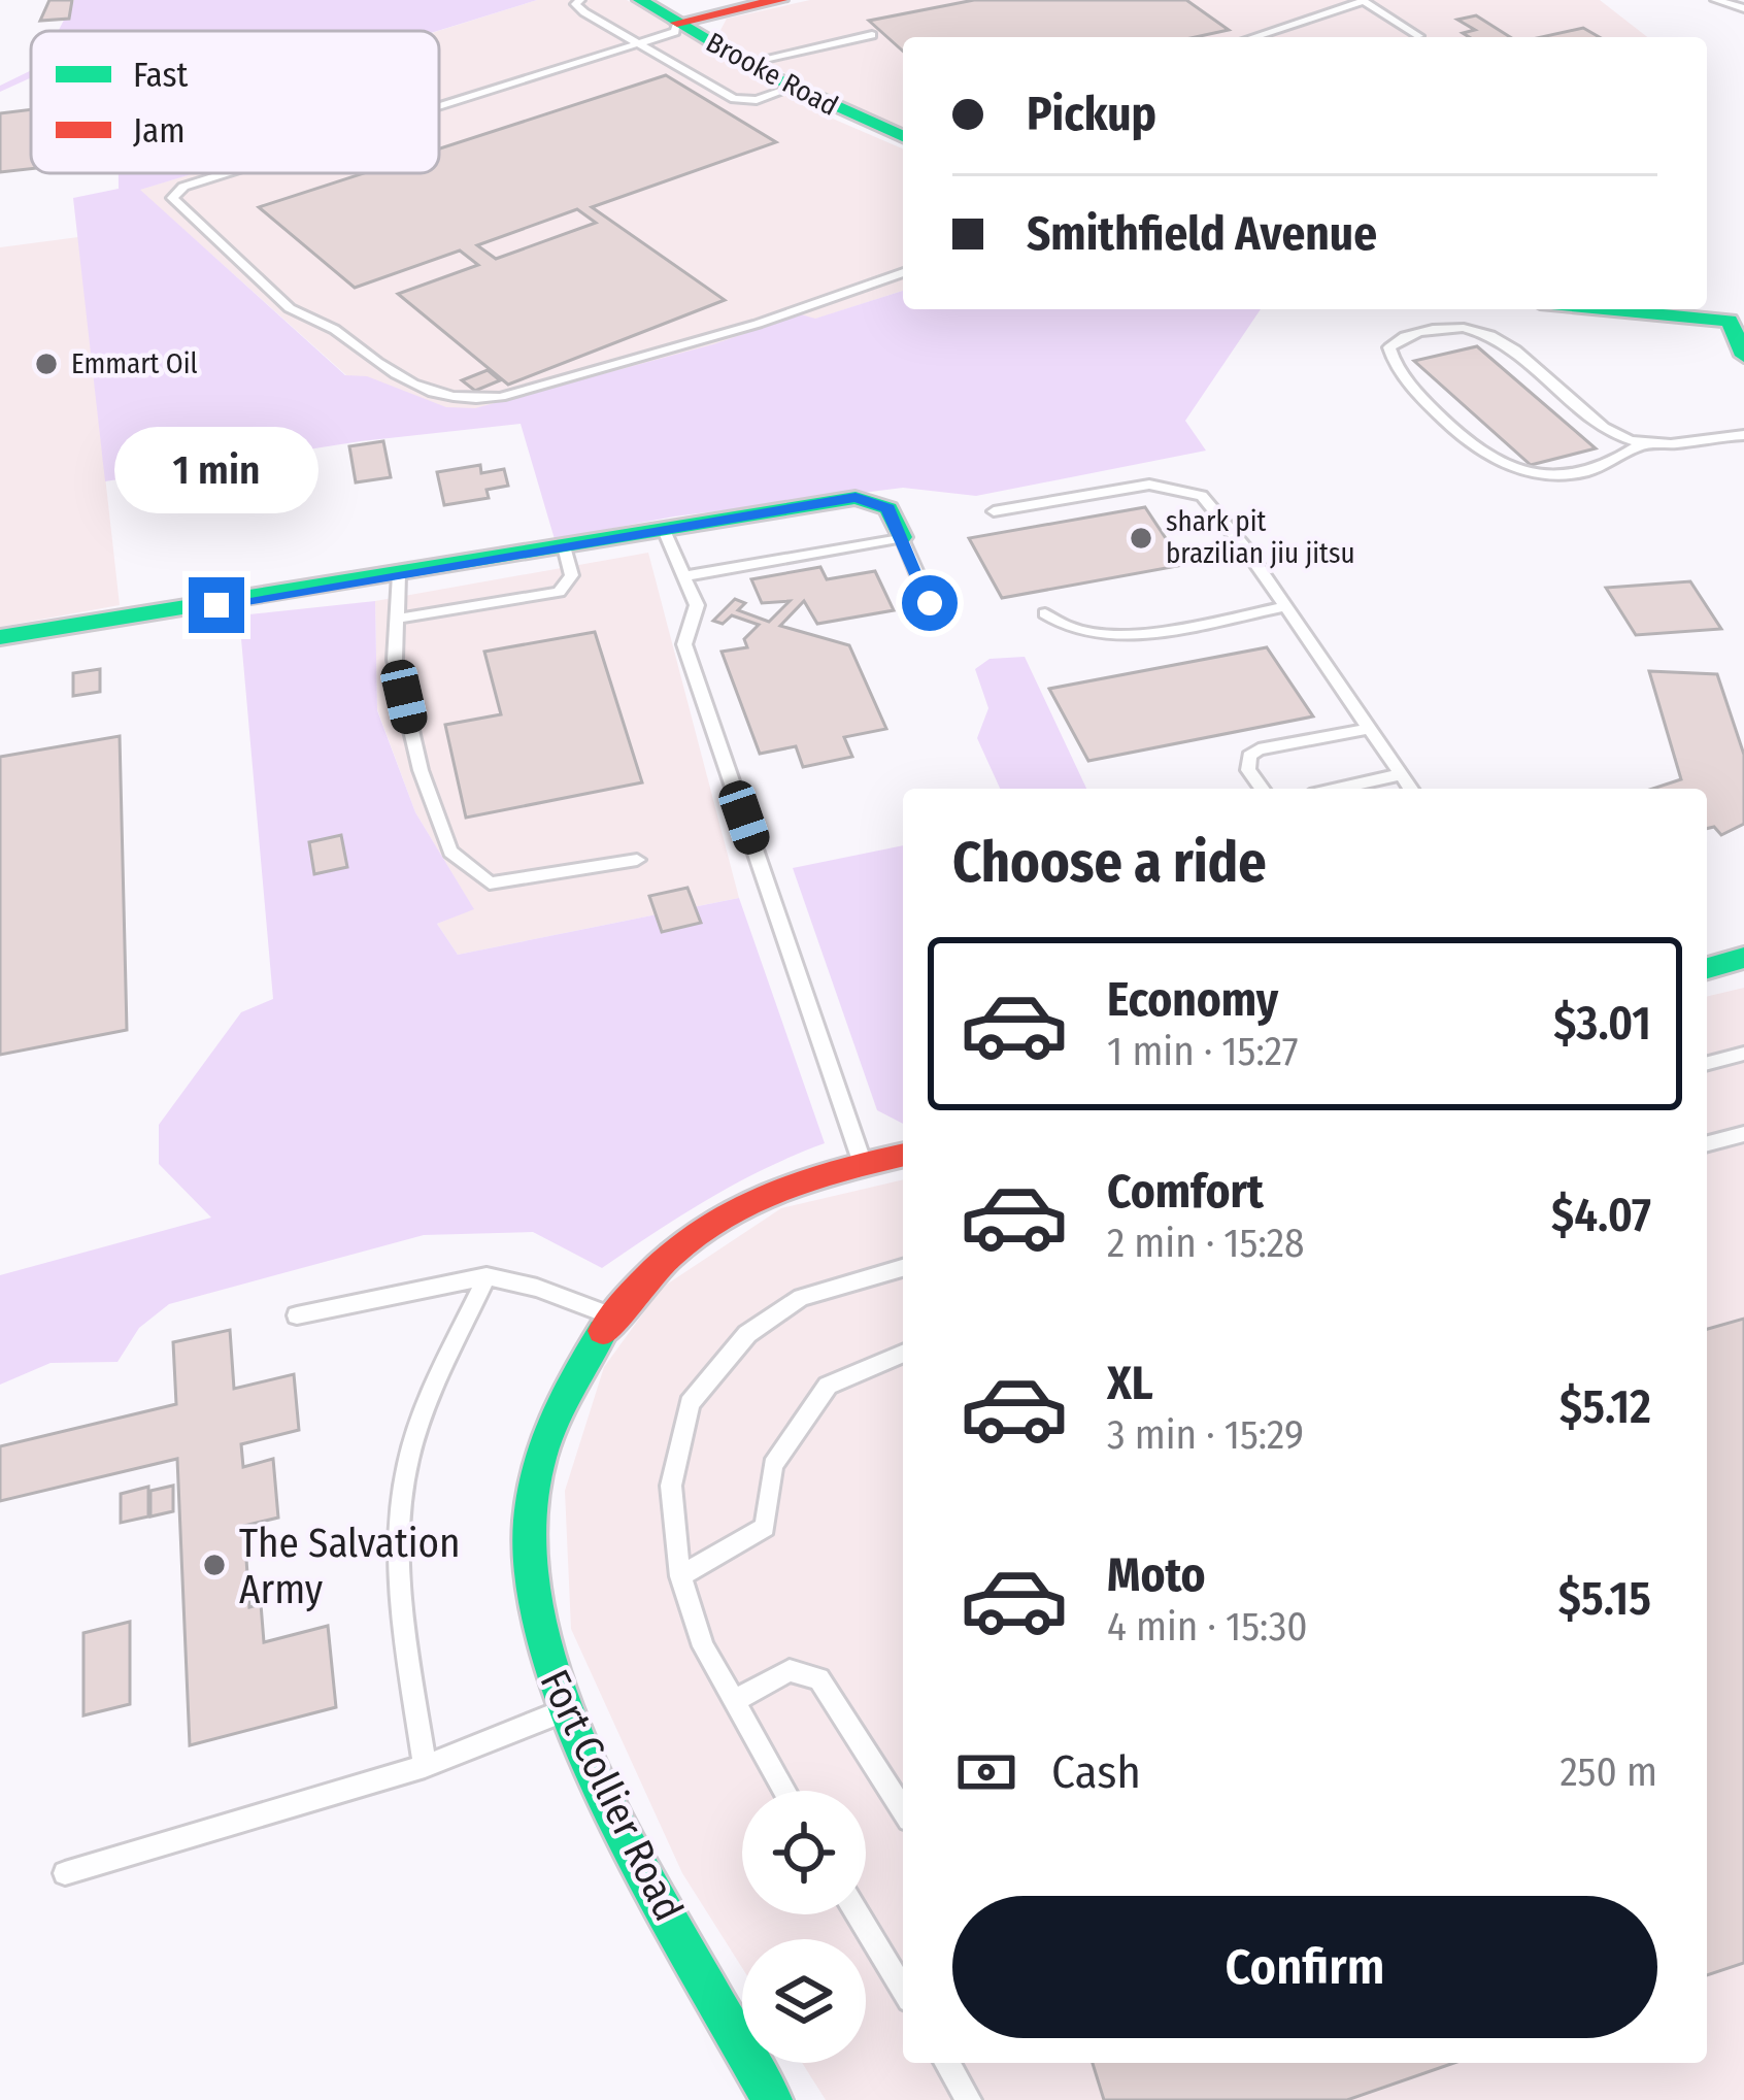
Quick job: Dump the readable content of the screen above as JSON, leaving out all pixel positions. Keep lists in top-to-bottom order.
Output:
{
  "streets": {
    "street": ["Brooke Road", "Fort Collier Road"]
  },
  "places": ["Emmart Oil", "shark pit brazilian jiu jitsu", "The Salvation Army"],
  "legend": ["Fast", "Jam"],
  "page": {
    "banner": ["Pickup", "Smithfield Avenue"],
    "bubble": "1 min",
    "heading": "Choose a ride",
    "list": [
      {
        "name": "Economy",
        "note": "1 min · 15:27",
        "value": "$3.01"
      },
      {
        "name": "Comfort",
        "note": "2 min · 15:28",
        "value": "$4.07"
      },
      {
        "name": "XL",
        "note": "3 min · 15:29",
        "value": "$5.12"
      },
      {
        "name": "Moto",
        "note": "4 min · 15:30",
        "value": "$5.15"
      }
    ],
    "pay": ["Cash", "250 m"],
    "buttons": "Confirm"
  }
}
